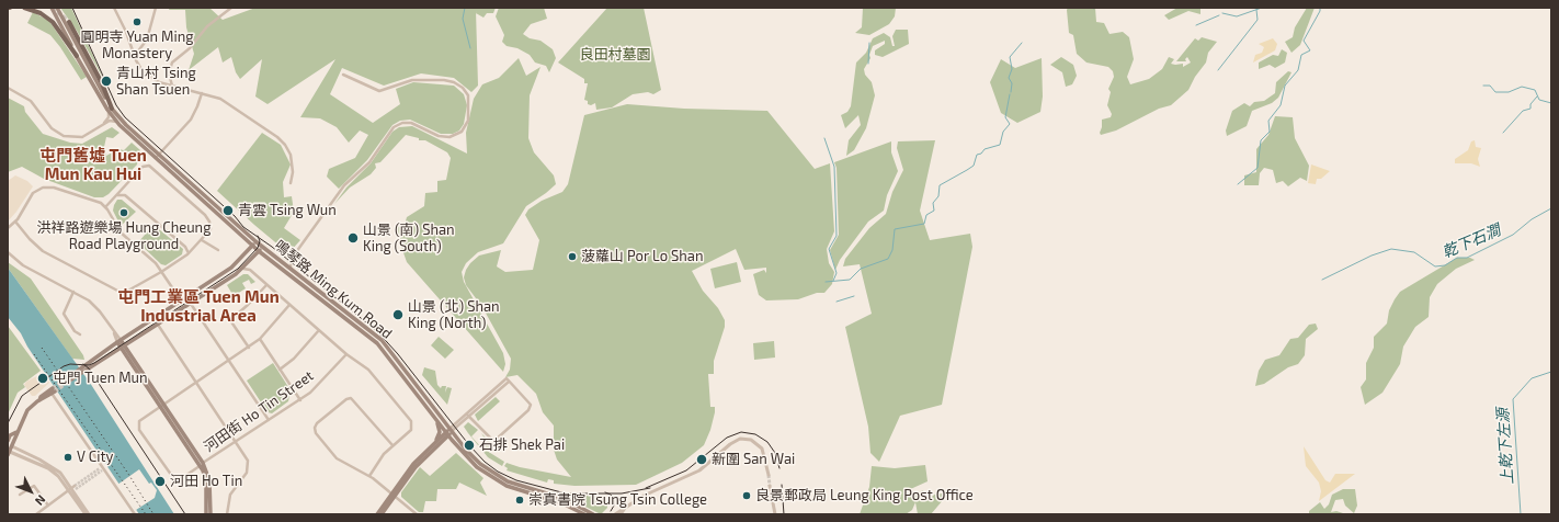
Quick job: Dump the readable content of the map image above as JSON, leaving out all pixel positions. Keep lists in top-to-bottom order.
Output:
{
  "streets": {
    "main road": ["鳴琴路 Ming Kum Road"],
    "street": ["河田街 Ho Tin Street"]
  },
  "districts": ["屯門舊墟 Tuen Mun Kau Hui", "屯門工業區 Tuen Mun Industrial Area"],
  "water": ["乾下石澗", "上乾下左源"],
  "parks": ["良田村墓園"],
  "places": [
    "圓明寺 Yuan Ming Monastery",
    "青山村 Tsing Shan Tsuen",
    "青雲 Tsing Wun",
    "洪祥路遊樂場 Hung Cheung Road Playground",
    "山景 (南) Shan King (South)",
    "菠蘿山 Por Lo Shan",
    "山景 (北) Shan King (North)",
    "屯門 Tuen Mun",
    "石排 Shek Pai",
    "V City",
    "新圍 San Wai",
    "河田 Ho Tin",
    "良景郵政局 Leung King Post Office",
    "崇真書院 Tsung Tsin College"
  ],
  "north": "bottom right"
}
